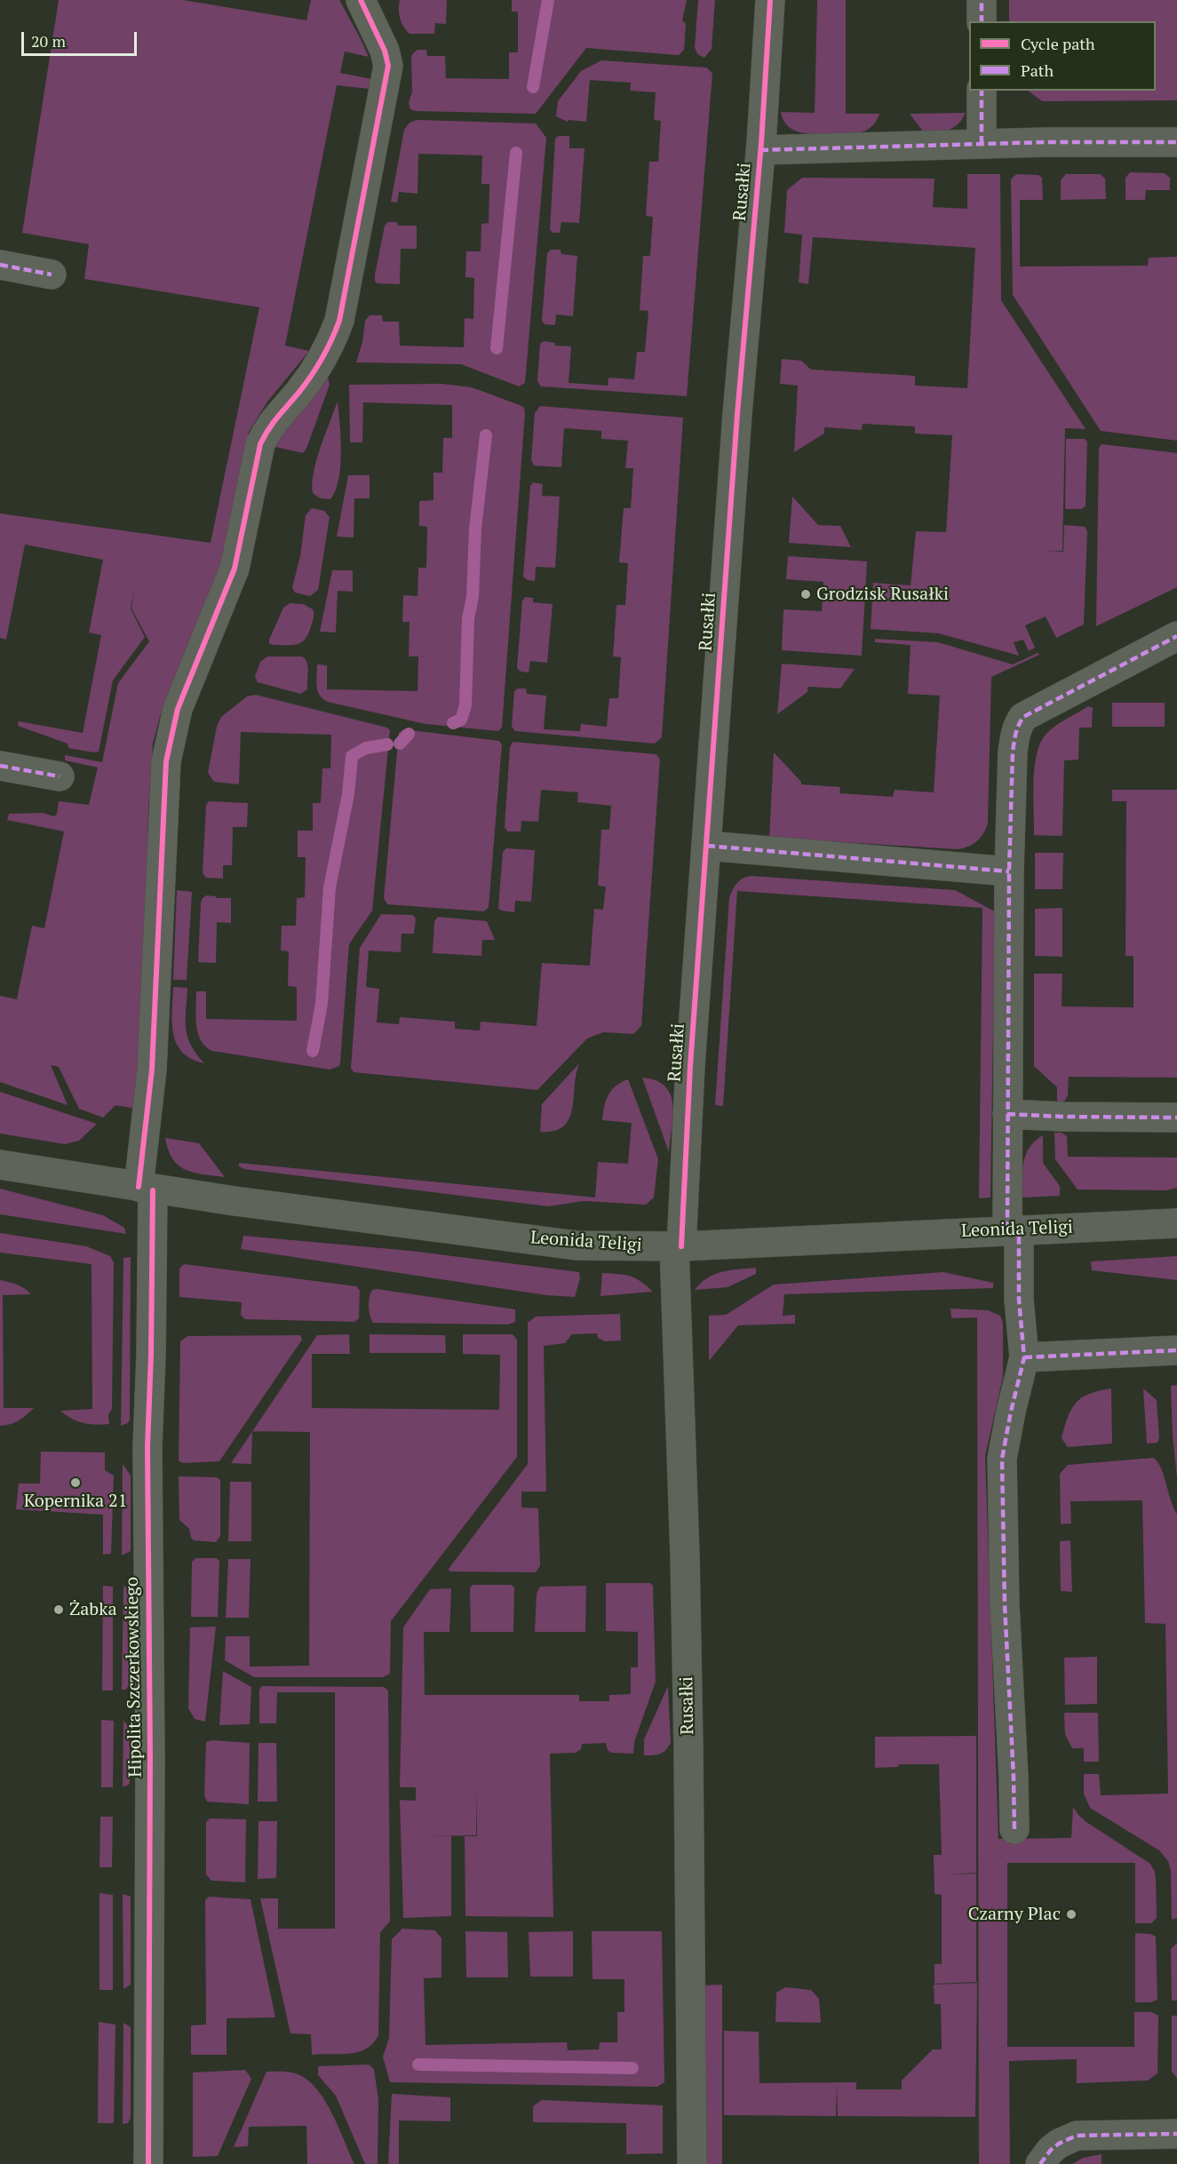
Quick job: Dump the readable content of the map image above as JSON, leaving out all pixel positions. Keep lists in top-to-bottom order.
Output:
{
  "streets": {
    "street": ["Rusałki", "Leonida Teligi", "Hipolita Szczerkowskiego"]
  },
  "crossings": [
    ["Rusałki", "Leonida Teligi"],
    ["Leonida Teligi", "Hipolita Szczerkowskiego"]
  ],
  "places": [
    "Grodzisk Rusałki",
    "Kopernika 21",
    "Żabka",
    "Czarny Plac"
  ],
  "legend": ["Cycle path", "Path"],
  "scale_bar": "20 m"
}
